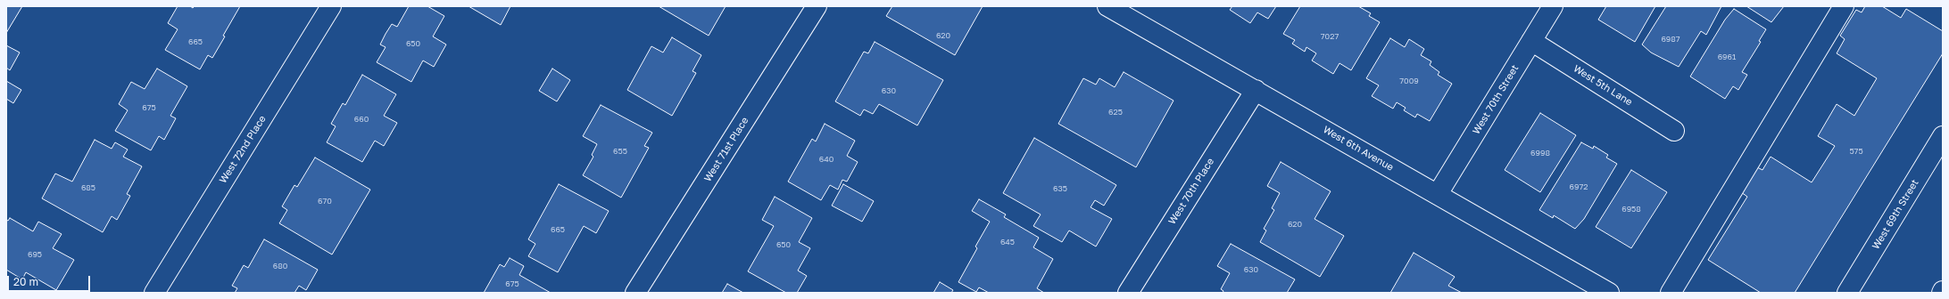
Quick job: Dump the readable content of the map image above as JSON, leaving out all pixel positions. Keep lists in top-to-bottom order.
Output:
{
  "streets": {
    "street": [
      "West 5th Lane",
      "West 70th Street",
      "West 6th Avenue",
      "West 72nd Place",
      "West 71st Place",
      "West 70th Place",
      "West 69th Street"
    ]
  },
  "crossings": [
    ["West 5th Lane", "West 70th Street"],
    ["West 70th Street", "West 6th Avenue"],
    ["West 6th Avenue", "West 70th Place"]
  ],
  "house_numbers": [
    "620",
    "7027",
    "6987",
    "665",
    "650",
    "6961",
    "7009",
    "630",
    "675",
    "625",
    "660",
    "655",
    "575",
    "6998",
    "640",
    "6972",
    "685",
    "635",
    "670",
    "6958",
    "620",
    "665",
    "645",
    "650",
    "695",
    "680",
    "630",
    "675"
  ],
  "scale_bar": "20 m"
}
